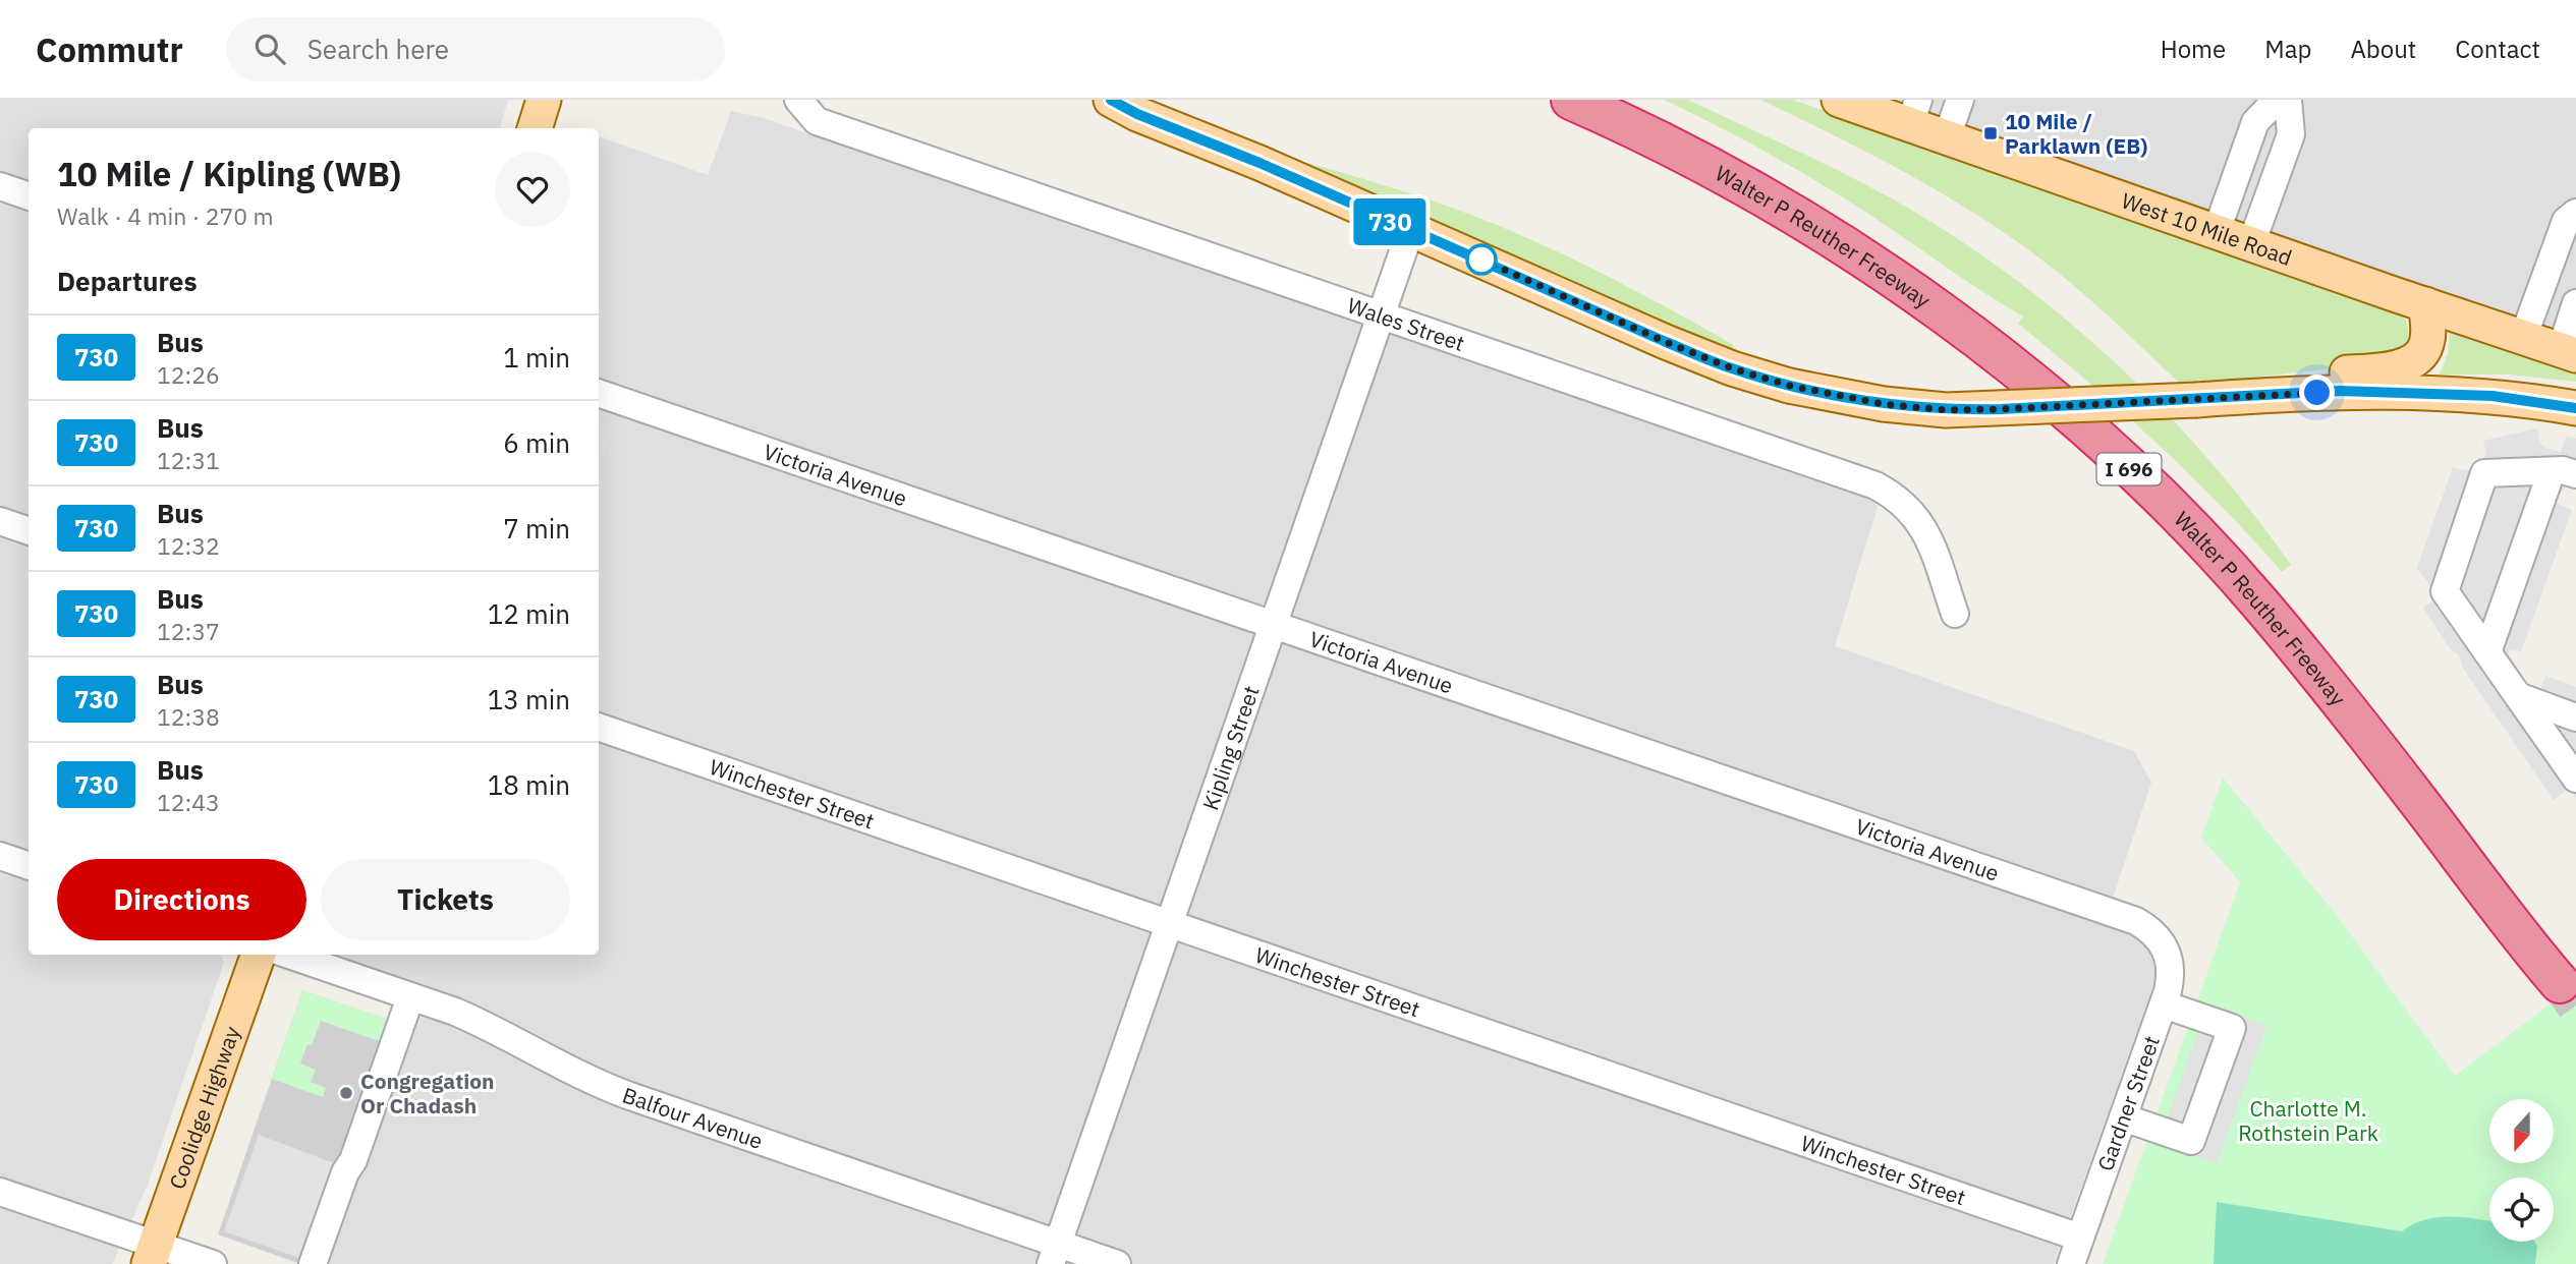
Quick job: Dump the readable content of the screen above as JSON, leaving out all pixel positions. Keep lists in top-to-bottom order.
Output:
{
  "streets": {
    "highway": ["Walter P Reuther Freeway", "I 696"],
    "main road": ["West 10 Mile Road", "Coolidge Highway"],
    "street": [
      "Wales Street",
      "Victoria Avenue",
      "Kipling Street",
      "Winchester Street",
      "Gardner Street",
      "Balfour Avenue"
    ]
  },
  "crossings": [
    ["Wales Street", "Kipling Street"],
    ["Victoria Avenue", "Kipling Street"],
    ["Victoria Avenue", "Gardner Street"],
    ["Kipling Street", "Winchester Street"],
    ["Kipling Street", "Balfour Avenue"],
    ["Winchester Street", "Gardner Street"]
  ],
  "parks": ["Charlotte M. Rothstein Park"],
  "places": {
    "transit": ["10 Mile / Parklawn (EB)"],
    "other": ["Congregation Or Chadash"]
  },
  "lines": ["bus line 730"],
  "north": "bottom",
  "page": {
    "header": "Commutr",
    "search": "Search here",
    "nav": [
      "Home",
      "Map",
      "About",
      "Contact"
    ],
    "on_map": "730",
    "heading": [
      ["10 Mile / Kipling (WB)", "Walk · 4 min · 270 m"],
      "Departures"
    ],
    "list": [
      {
        "mark": "730",
        "name": "Bus",
        "note": "12:26",
        "value": "1 min"
      },
      {
        "mark": "730",
        "name": "Bus",
        "note": "12:31",
        "value": "6 min"
      },
      {
        "mark": "730",
        "name": "Bus",
        "note": "12:32",
        "value": "7 min"
      },
      {
        "mark": "730",
        "name": "Bus",
        "note": "12:37",
        "value": "12 min"
      },
      {
        "mark": "730",
        "name": "Bus",
        "note": "12:38",
        "value": "13 min"
      },
      {
        "mark": "730",
        "name": "Bus",
        "note": "12:43",
        "value": "18 min"
      }
    ],
    "buttons": ["Directions", "Tickets"]
  }
}
